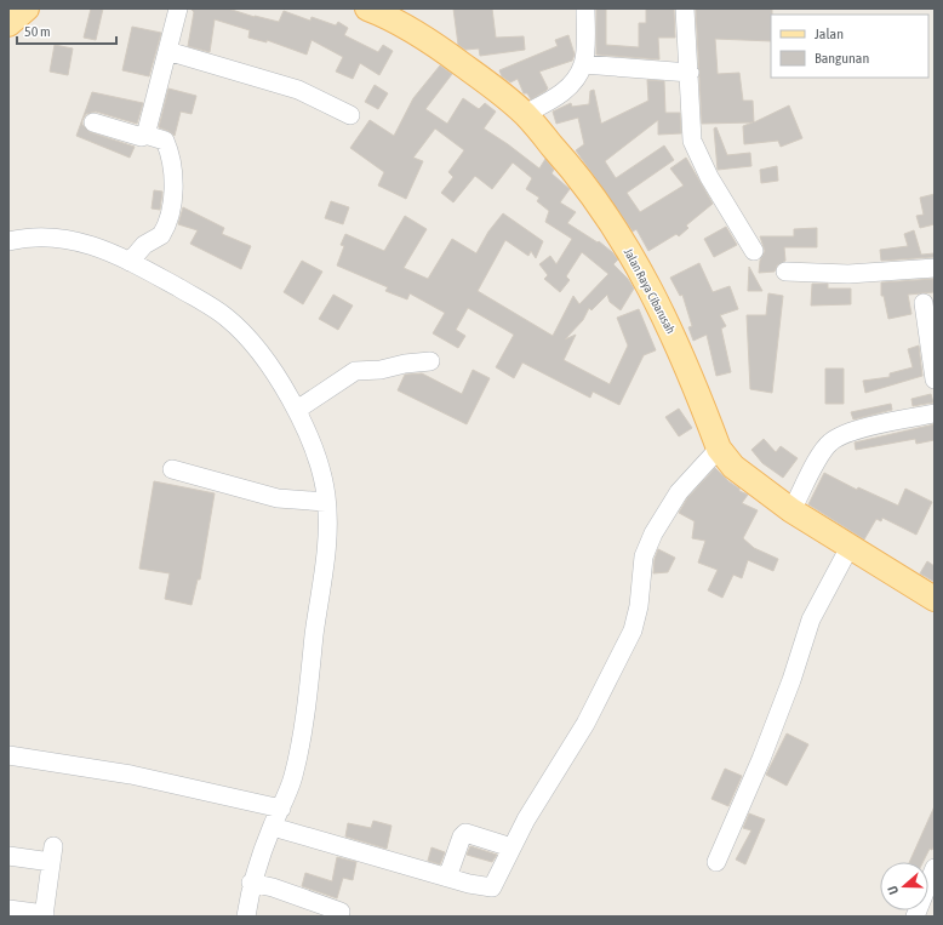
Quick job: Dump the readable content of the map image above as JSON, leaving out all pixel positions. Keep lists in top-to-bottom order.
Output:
{
  "streets": {
    "main road": ["Jalan Raya Cibarusah"]
  },
  "legend": ["Jalan", "Bangunan"],
  "scale_bar": "50 m",
  "north": "left"
}
